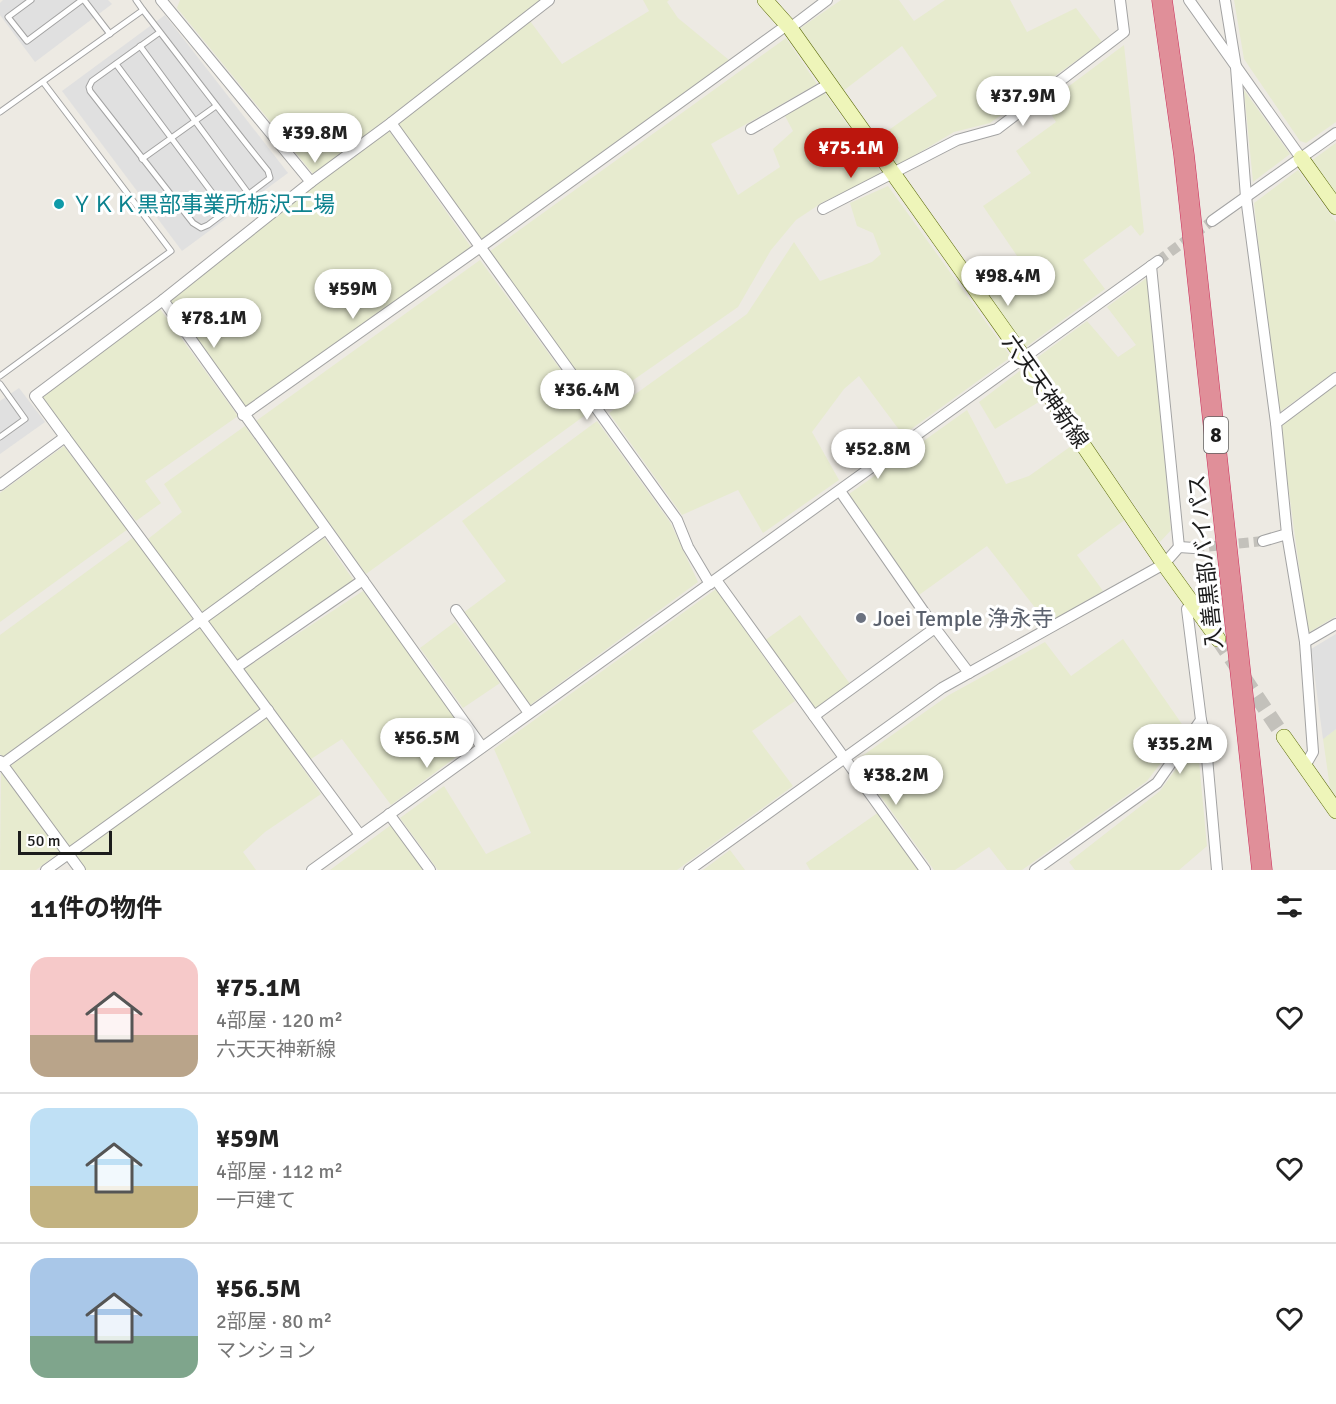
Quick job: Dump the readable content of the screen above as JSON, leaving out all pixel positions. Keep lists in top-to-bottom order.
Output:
{
  "streets": {
    "highway": ["8", "入善黒部バイパス"],
    "main road": ["六天天神新線"]
  },
  "places": ["ＹＫＫ黒部事業所栃沢工場", "Joei Temple 浄永寺"],
  "scale_bar": "50 m",
  "page": {
    "price": [
      "¥37.9M",
      "¥39.8M",
      "¥75.1M",
      "¥98.4M",
      "¥59M",
      "¥78.1M",
      "¥36.4M",
      "¥52.8M",
      "¥56.5M",
      "¥35.2M",
      "¥38.2M"
    ],
    "scale": "50 m",
    "heading": "11件の物件",
    "list": [
      {
        "name": "¥75.1M",
        "note": "4部屋 · 120 m² · 六天天神新線"
      },
      {
        "name": "¥59M",
        "note": "4部屋 · 112 m² · 一戸建て"
      },
      {
        "name": "¥56.5M",
        "note": "2部屋 · 80 m² · マンション"
      }
    ]
  }
}
